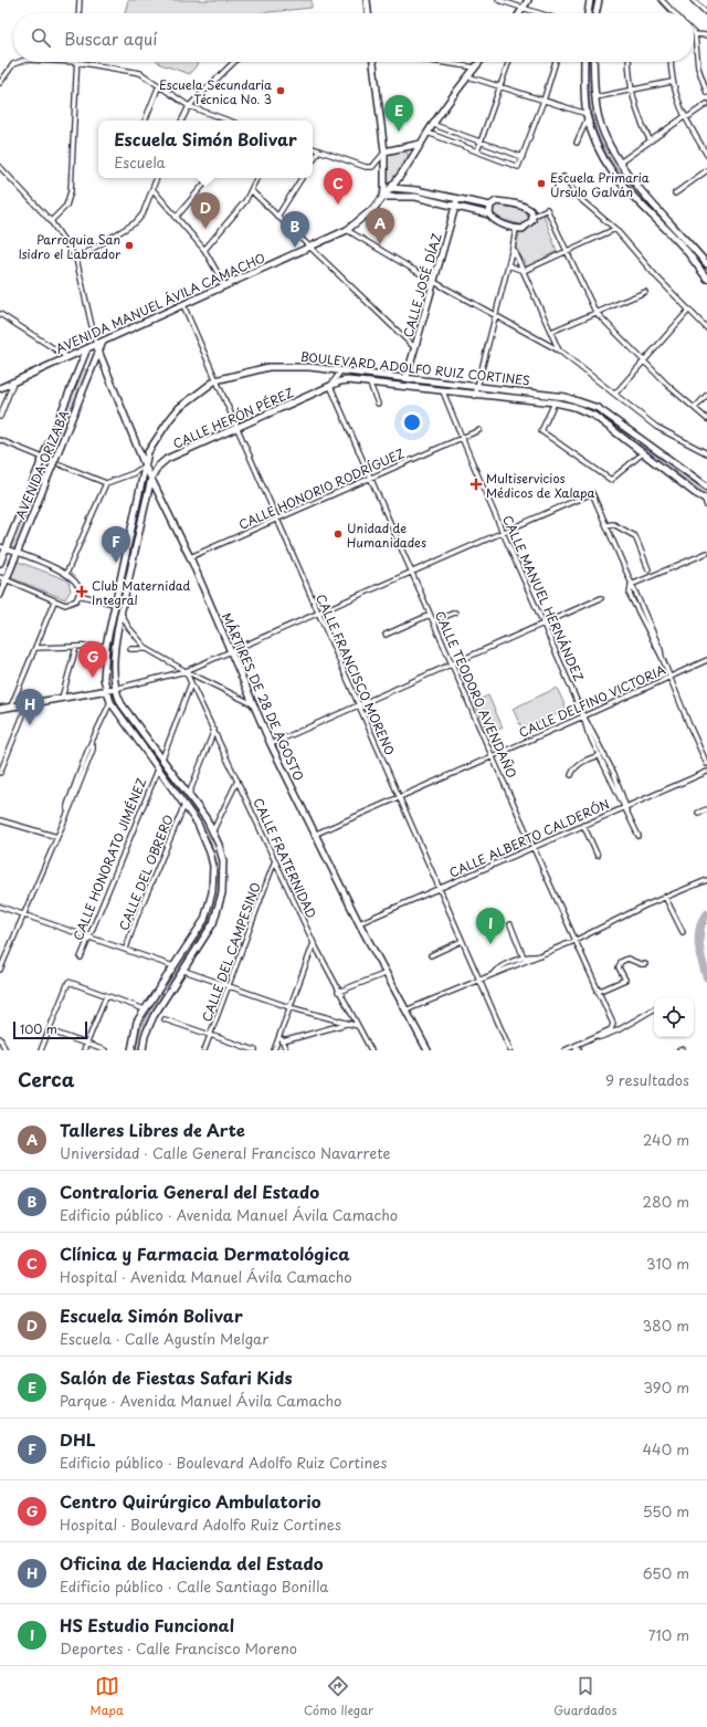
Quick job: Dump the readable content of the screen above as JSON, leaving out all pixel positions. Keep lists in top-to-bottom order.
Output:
{
  "streets": {
    "main road": [
      "CALLE JOSÉ DÍAZ",
      "AVENIDA MANUEL ÁVILA CAMACHO",
      "BOULEVARD ADOLFO RUIZ CORTINES",
      "CALLE HERÓN PÉREZ",
      "AVENIDA ORIZABA",
      "MÁRTIRES DE 28 DE AGOSTO"
    ],
    "street": [
      "CALLE HONORIO RODRÍGUEZ",
      "CALLE MANUEL HERNÁNDEZ",
      "CALLE FRANCISCO MORENO",
      "CALLE TEODORO AVENDAÑO",
      "CALLE DELFINO VICTORIA",
      "CALLE ALBERTO CALDERÓN",
      "CALLE FRATERNIDAD",
      "CALLE HONORATO JIMÉNEZ",
      "CALLE DEL OBRERO",
      "CALLE DEL CAMPESINO"
    ]
  },
  "crossings": [
    ["CALLE JOSÉ DÍAZ", "BOULEVARD ADOLFO RUIZ CORTINES"],
    ["AVENIDA MANUEL ÁVILA CAMACHO", "AVENIDA ORIZABA"],
    ["AVENIDA MANUEL ÁVILA CAMACHO", "CALLE FRANCISCO MORENO"],
    ["AVENIDA MANUEL ÁVILA CAMACHO", "MÁRTIRES DE 28 DE AGOSTO"],
    ["BOULEVARD ADOLFO RUIZ CORTINES", "CALLE HERÓN PÉREZ"],
    ["BOULEVARD ADOLFO RUIZ CORTINES", "CALLE MANUEL HERNÁNDEZ"],
    ["BOULEVARD ADOLFO RUIZ CORTINES", "CALLE FRANCISCO MORENO"],
    ["BOULEVARD ADOLFO RUIZ CORTINES", "CALLE TEODORO AVENDAÑO"],
    ["BOULEVARD ADOLFO RUIZ CORTINES", "MÁRTIRES DE 28 DE AGOSTO"],
    ["BOULEVARD ADOLFO RUIZ CORTINES", "CALLE HONORATO JIMÉNEZ"],
    ["BOULEVARD ADOLFO RUIZ CORTINES", "CALLE DEL OBRERO"],
    ["CALLE HERÓN PÉREZ", "CALLE FRANCISCO MORENO"],
    ["CALLE HERÓN PÉREZ", "CALLE TEODORO AVENDAÑO"],
    ["CALLE HERÓN PÉREZ", "MÁRTIRES DE 28 DE AGOSTO"],
    ["AVENIDA ORIZABA", "MÁRTIRES DE 28 DE AGOSTO"],
    ["CALLE HONORIO RODRÍGUEZ", "CALLE MANUEL HERNÁNDEZ"],
    ["CALLE HONORIO RODRÍGUEZ", "CALLE FRANCISCO MORENO"],
    ["CALLE HONORIO RODRÍGUEZ", "CALLE TEODORO AVENDAÑO"],
    ["CALLE HONORIO RODRÍGUEZ", "MÁRTIRES DE 28 DE AGOSTO"],
    ["CALLE MANUEL HERNÁNDEZ", "CALLE DELFINO VICTORIA"],
    ["CALLE MANUEL HERNÁNDEZ", "CALLE ALBERTO CALDERÓN"],
    ["CALLE FRANCISCO MORENO", "CALLE DELFINO VICTORIA"],
    ["CALLE FRANCISCO MORENO", "CALLE ALBERTO CALDERÓN"],
    ["CALLE TEODORO AVENDAÑO", "CALLE DELFINO VICTORIA"],
    ["CALLE TEODORO AVENDAÑO", "CALLE ALBERTO CALDERÓN"],
    ["MÁRTIRES DE 28 DE AGOSTO", "CALLE DELFINO VICTORIA"],
    ["MÁRTIRES DE 28 DE AGOSTO", "CALLE ALBERTO CALDERÓN"],
    ["CALLE FRATERNIDAD", "CALLE DEL CAMPESINO"]
  ],
  "places": {
    "other": [
      "Escuela Secundaria Técnica No. 3",
      "Escuela Primaria Úrsulo Galván",
      "Parroquia San Isidro el Labrador",
      "Unidad de Humanidades"
    ],
    "health": ["Multiservicios Médicos de Xalapa", "Club Maternidad Integral"]
  },
  "scale_bar": "100 m",
  "page": {
    "search": "Buscar aquí",
    "pins": [
      "E",
      "C",
      "D",
      "A",
      "B",
      "F",
      "G",
      "H",
      "I"
    ],
    "popup": ["Escuela Simón Bolivar", "Escuela"],
    "scale": "100 m",
    "heading": ["Cerca", "9 resultados"],
    "list": [
      {
        "mark": "A",
        "name": "Talleres Libres de Arte",
        "note": "Universidad · Calle General Francisco Navarrete",
        "value": "240 m"
      },
      {
        "mark": "B",
        "name": "Contraloria General del Estado",
        "note": "Edificio público · Avenida Manuel Ávila Camacho",
        "value": "280 m"
      },
      {
        "mark": "C",
        "name": "Clínica y Farmacia Dermatológica",
        "note": "Hospital · Avenida Manuel Ávila Camacho",
        "value": "310 m"
      },
      {
        "mark": "D",
        "name": "Escuela Simón Bolivar",
        "note": "Escuela · Calle Agustín Melgar",
        "value": "380 m"
      },
      {
        "mark": "E",
        "name": "Salón de Fiestas Safari Kids",
        "note": "Parque · Avenida Manuel Ávila Camacho",
        "value": "390 m"
      },
      {
        "mark": "F",
        "name": "DHL",
        "note": "Edificio público · Boulevard Adolfo Ruiz Cortines",
        "value": "440 m"
      },
      {
        "mark": "G",
        "name": "Centro Quirúrgico Ambulatorio",
        "note": "Hospital · Boulevard Adolfo Ruiz Cortines",
        "value": "550 m"
      },
      {
        "mark": "H",
        "name": "Oficina de Hacienda del Estado",
        "note": "Edificio público · Calle Santiago Bonilla",
        "value": "650 m"
      },
      {
        "mark": "I",
        "name": "HS Estudio Funcional",
        "note": "Deportes · Calle Francisco Moreno",
        "value": "710 m"
      }
    ],
    "nav": ["Mapa", "Cómo llegar", "Guardados"]
  }
}
